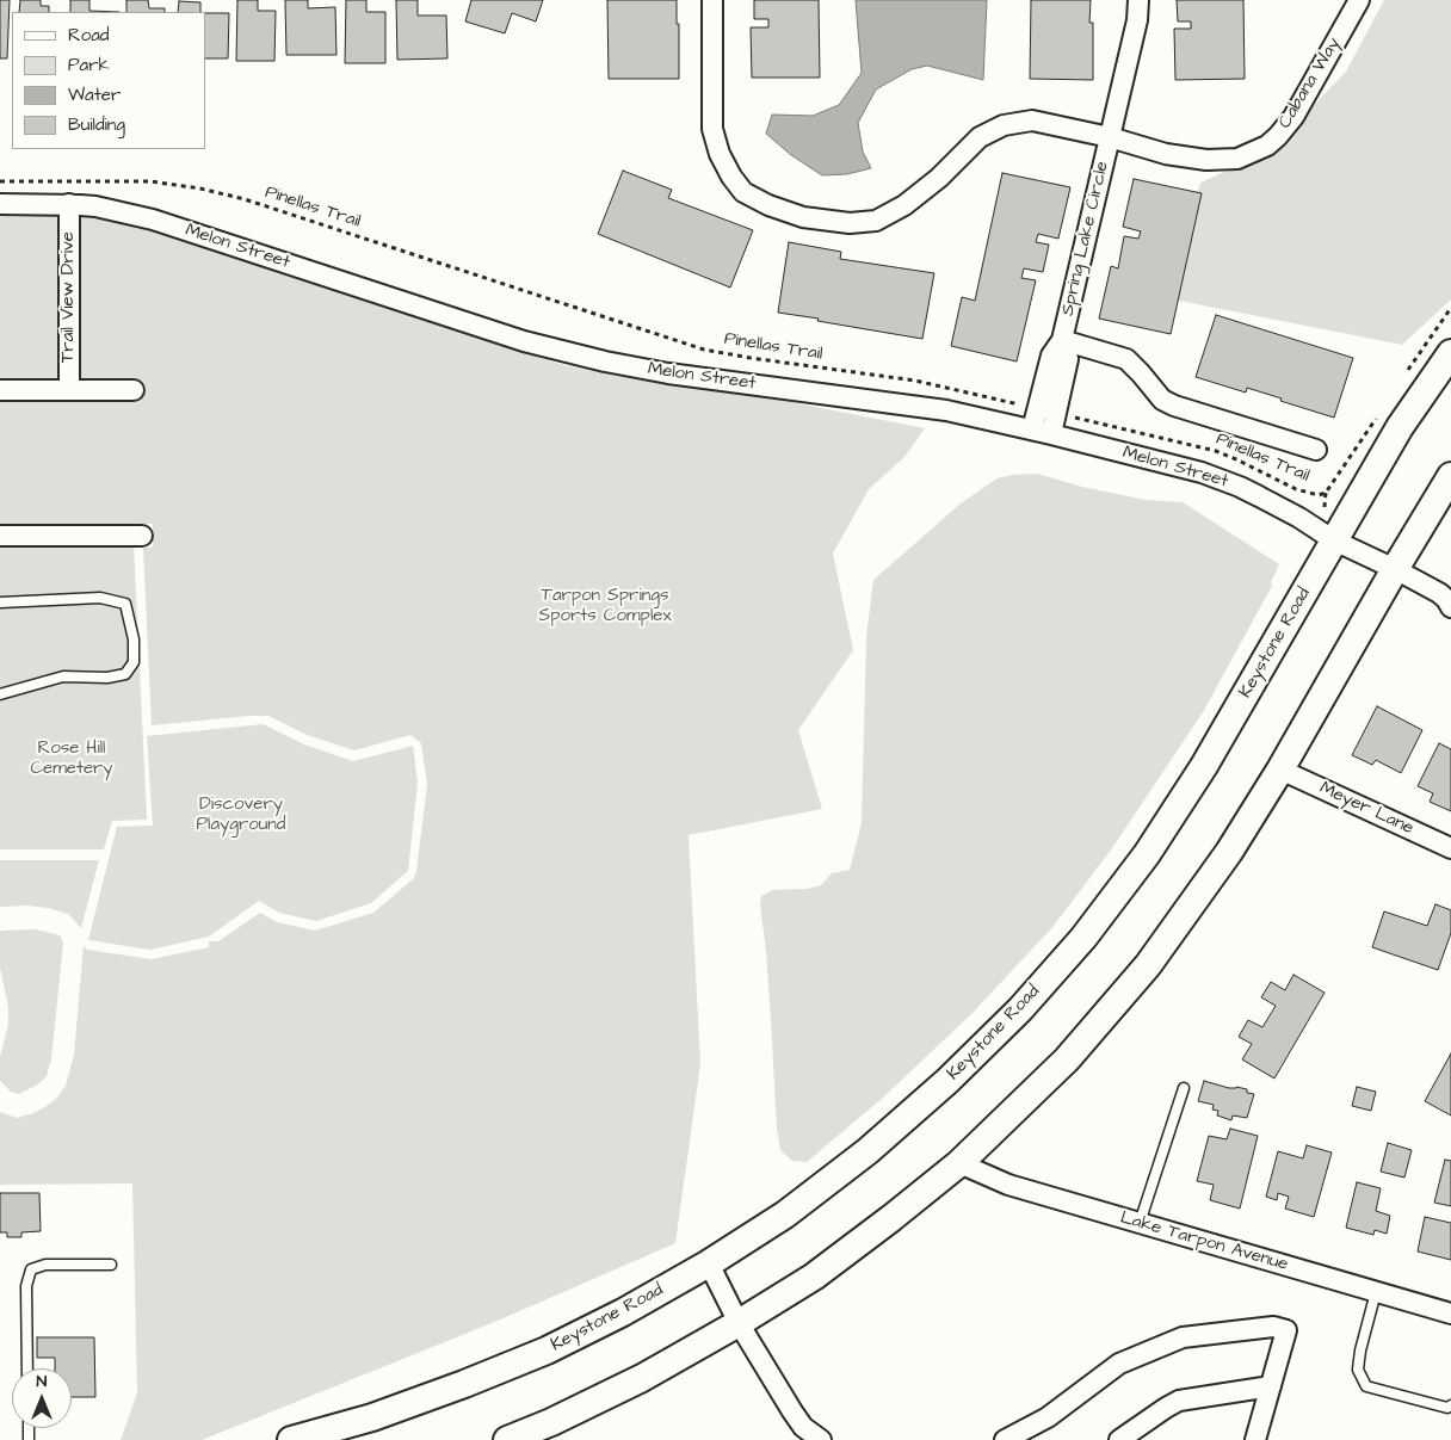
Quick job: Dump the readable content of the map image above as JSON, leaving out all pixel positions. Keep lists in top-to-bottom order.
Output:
{
  "streets": {
    "main road": ["Keystone Road"],
    "street": [
      "Cabana Way",
      "Spring Lake Circle",
      "Melon Street",
      "Trail View Drive",
      "Meyer Lane",
      "Lake Tarpon Avenue"
    ],
    "path": ["Pinellas Trail"]
  },
  "crossings": [
    ["Cabana Way", "Spring Lake Circle"],
    ["Pinellas Trail", "Spring Lake Circle"],
    ["Spring Lake Circle", "Melon Street"],
    ["Melon Street", "Trail View Drive"],
    ["Melon Street", "Keystone Road"]
  ],
  "parks": ["Tarpon Springs Sports Complex", "Rose Hill Cemetery", "Discovery Playground"],
  "legend": [
    "Road",
    "Park",
    "Water",
    "Building"
  ],
  "north": "top"
}
